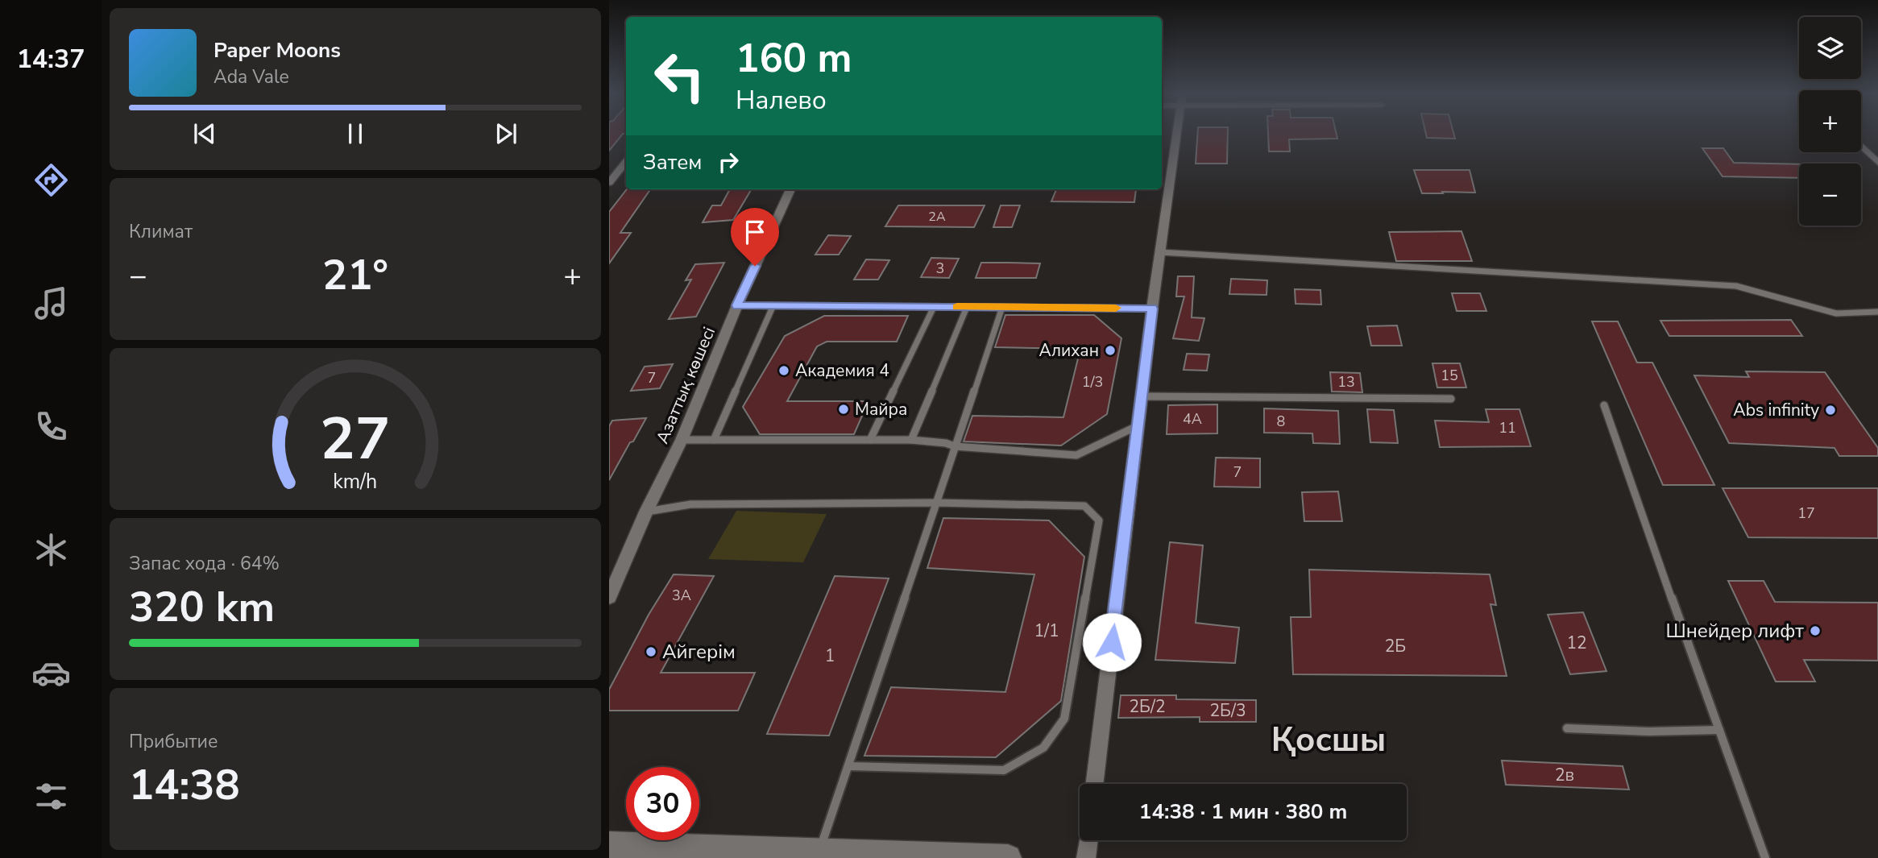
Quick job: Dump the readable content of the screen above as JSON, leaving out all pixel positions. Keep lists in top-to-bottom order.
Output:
{
  "streets": {
    "street": ["Азаттық көшесі"]
  },
  "districts": ["Қосшы"],
  "places": [
    "Алихан",
    "Академия 4",
    "Майра",
    "Abs infinity",
    "Шнейдер лифт",
    "Айгерім"
  ],
  "house_numbers": [
    "2А",
    "3",
    "15",
    "7",
    "1/3",
    "13",
    "4А",
    "8",
    "11",
    "7",
    "17",
    "3А",
    "1/1",
    "12",
    "2Б",
    "1",
    "2Б/2",
    "2Б/3",
    "2в"
  ],
  "page": {
    "tabs": "14:37",
    "map_buttons": ["+", "−"],
    "turn": ["160 m", "Налево"],
    "song": ["Paper Moons", "Ada Vale"],
    "then": "Затем",
    "tile": [
      "Климат",
      ["Запас хода · 64%", "320 km"],
      ["Прибытие", "14:38"]
    ],
    "heat": ["−", "21°", "+"],
    "limit": "30",
    "trip": "14:38 · 1 мин · 380 m",
    "gauge": ["27", "km/h"]
  }
}
